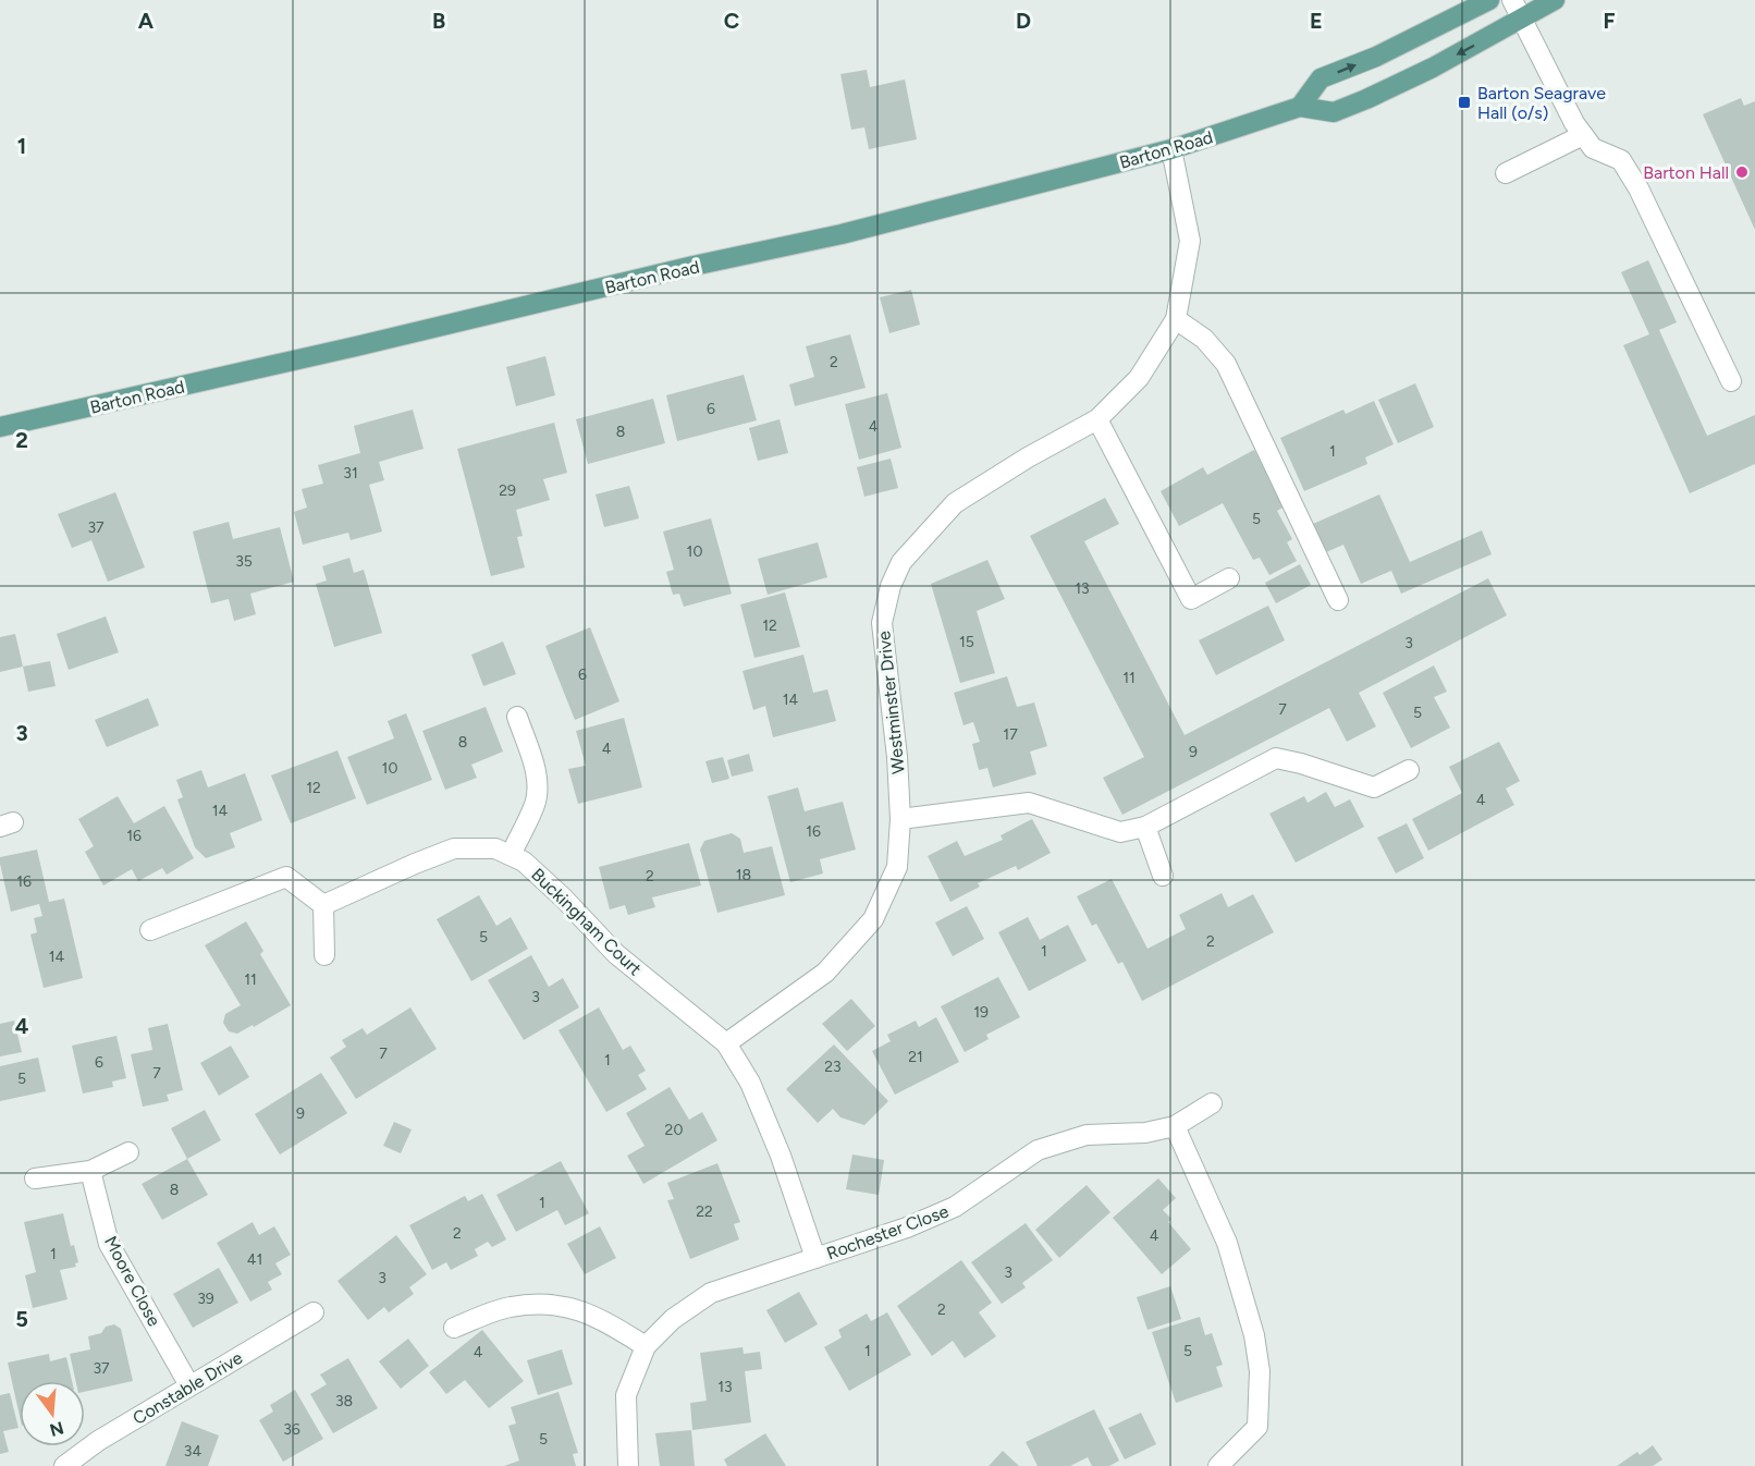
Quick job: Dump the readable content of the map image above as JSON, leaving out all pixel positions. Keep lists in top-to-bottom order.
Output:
{
  "streets": {
    "main road": ["Barton Road"],
    "street": [
      "Westminster Drive",
      "Buckingham Court",
      "Rochester Close",
      "Moore Close",
      "Constable Drive"
    ]
  },
  "crossings": [
    ["Barton Road", "Westminster Drive"],
    ["Westminster Drive", "Buckingham Court"],
    ["Buckingham Court", "Rochester Close"],
    ["Moore Close", "Constable Drive"]
  ],
  "places": {
    "transit": ["Barton Seagrave Hall (o/s)"],
    "other": ["Barton Hall"]
  },
  "house_numbers": [
    "2",
    "6",
    "4",
    "8",
    "1",
    "31",
    "29",
    "5",
    "37",
    "10",
    "35",
    "13",
    "12",
    "15",
    "3",
    "6",
    "11",
    "14",
    "7",
    "5",
    "17",
    "8",
    "4",
    "9",
    "10",
    "12",
    "4",
    "14",
    "16",
    "16",
    "18",
    "2",
    "16",
    "5",
    "2",
    "1",
    "14",
    "11",
    "3",
    "19",
    "7",
    "21",
    "1",
    "6",
    "23",
    "7",
    "5",
    "9",
    "20",
    "8",
    "1",
    "22",
    "2",
    "4",
    "1",
    "41",
    "3",
    "3",
    "39",
    "2",
    "1",
    "5",
    "4",
    "37",
    "13",
    "38",
    "36",
    "5",
    "34"
  ],
  "north": "bottom",
  "grid": {
    "columns": [
      "A",
      "B",
      "C",
      "D",
      "E",
      "F"
    ],
    "rows": [
      "1",
      "2",
      "3",
      "4",
      "5"
    ]
  }
}
